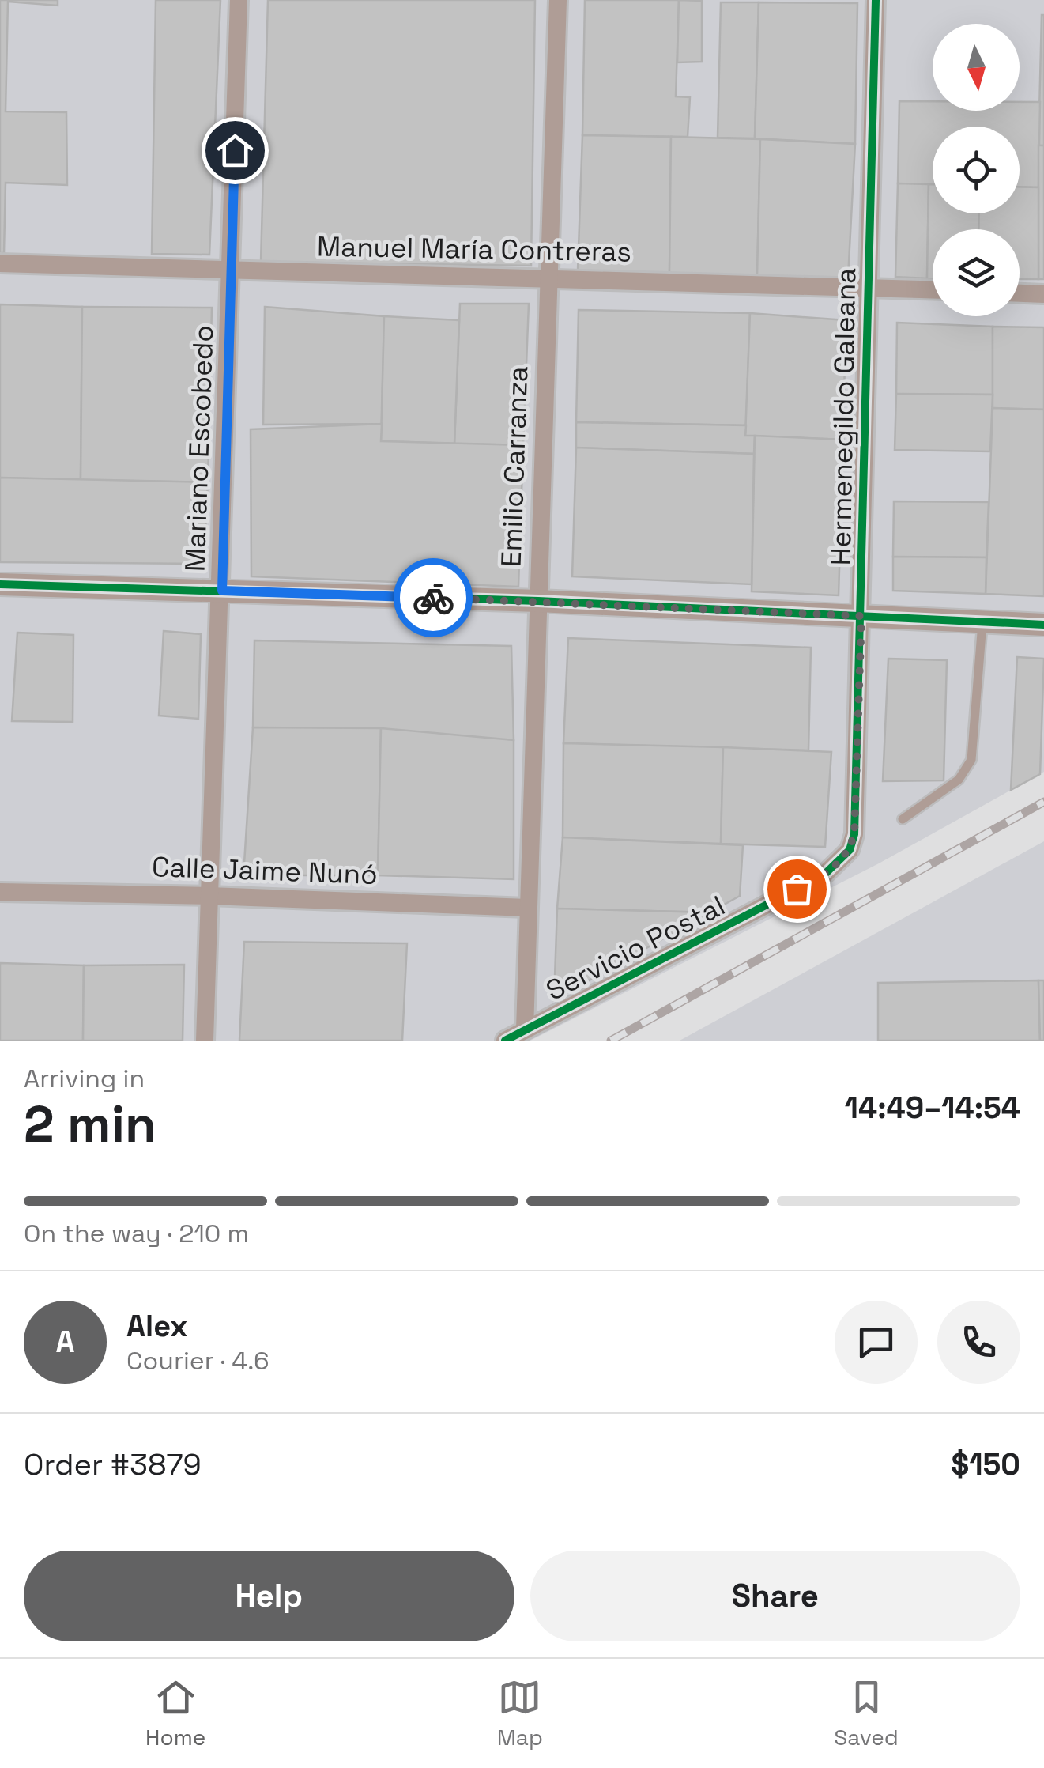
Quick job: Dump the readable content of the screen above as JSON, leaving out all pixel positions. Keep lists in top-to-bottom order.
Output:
{
  "streets": {
    "street": [
      "Manuel María Contreras",
      "Hermenegildo Galeana",
      "Mariano Escobedo",
      "Emilio Carranza",
      "Calle Jaime Nunó",
      "Servicio Postal"
    ]
  },
  "crossings": [
    ["Manuel María Contreras", "Hermenegildo Galeana"],
    ["Manuel María Contreras", "Mariano Escobedo"],
    ["Manuel María Contreras", "Emilio Carranza"],
    ["Hermenegildo Galeana", "Servicio Postal"],
    ["Mariano Escobedo", "Calle Jaime Nunó"],
    ["Emilio Carranza", "Calle Jaime Nunó"],
    ["Emilio Carranza", "Servicio Postal"]
  ],
  "north": "bottom",
  "page": {
    "heading": ["2 min", "Arriving in", "14:49–14:54"],
    "panel": [
      "Alex",
      "Courier · 4.6",
      "Order #3879",
      "$150"
    ],
    "bar": "On the way · 210 m",
    "round": "A",
    "buttons": ["Help", "Share"],
    "tabs": ["Home", "Map", "Saved"]
  }
}
